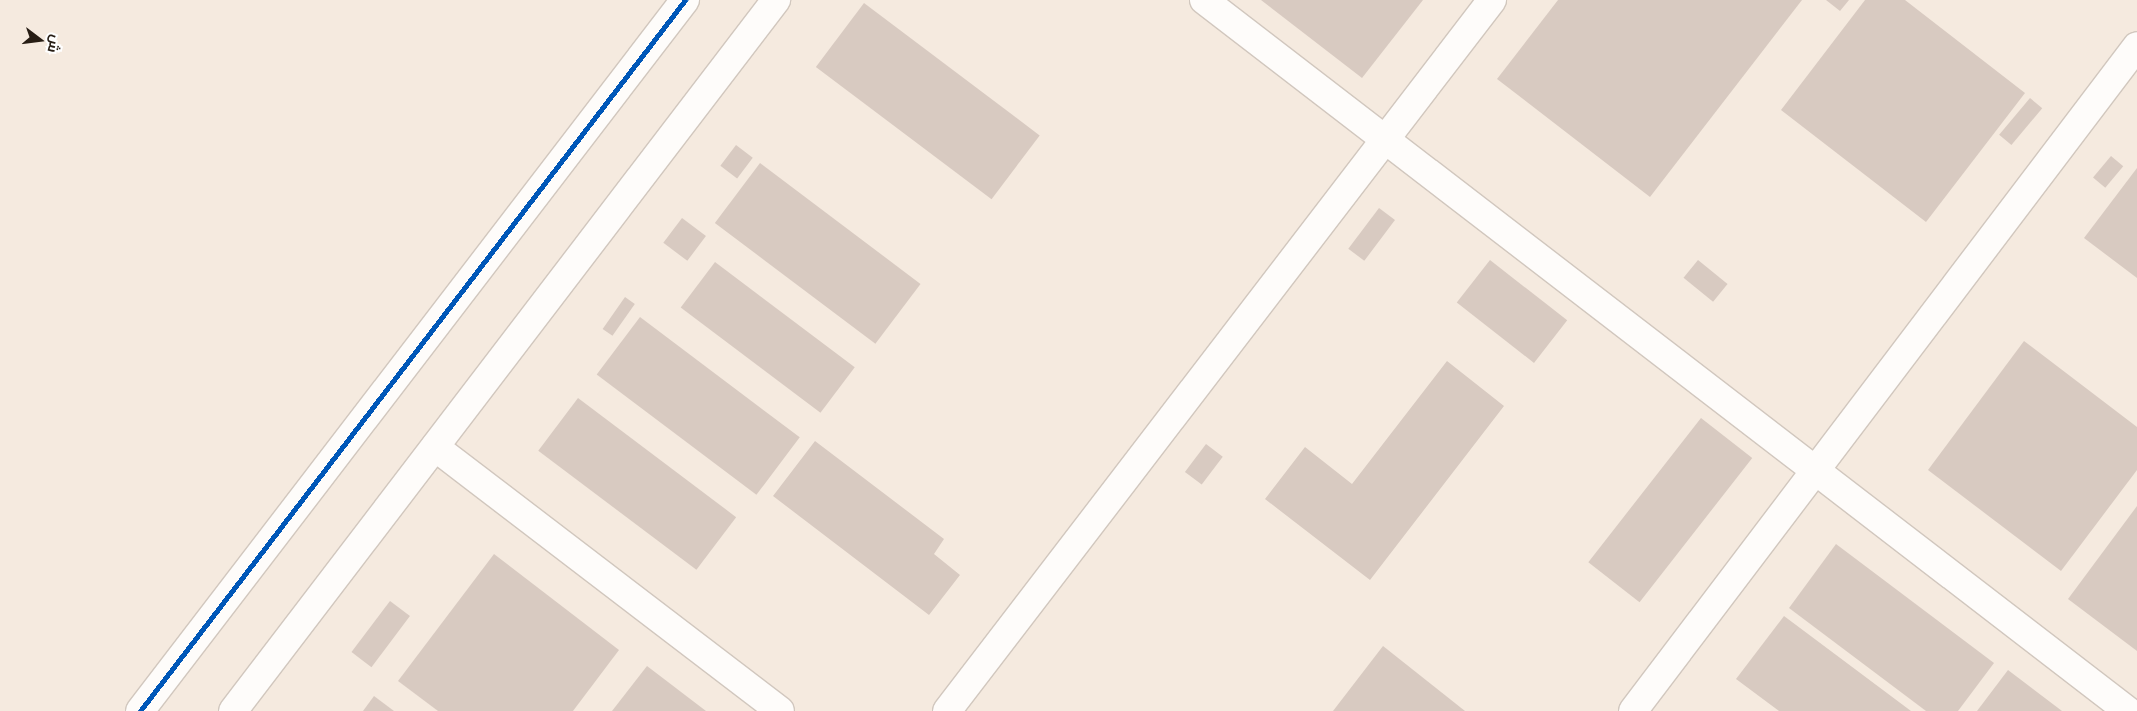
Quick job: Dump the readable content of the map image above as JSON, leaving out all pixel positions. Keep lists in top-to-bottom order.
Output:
{
  "north": "right"
}
